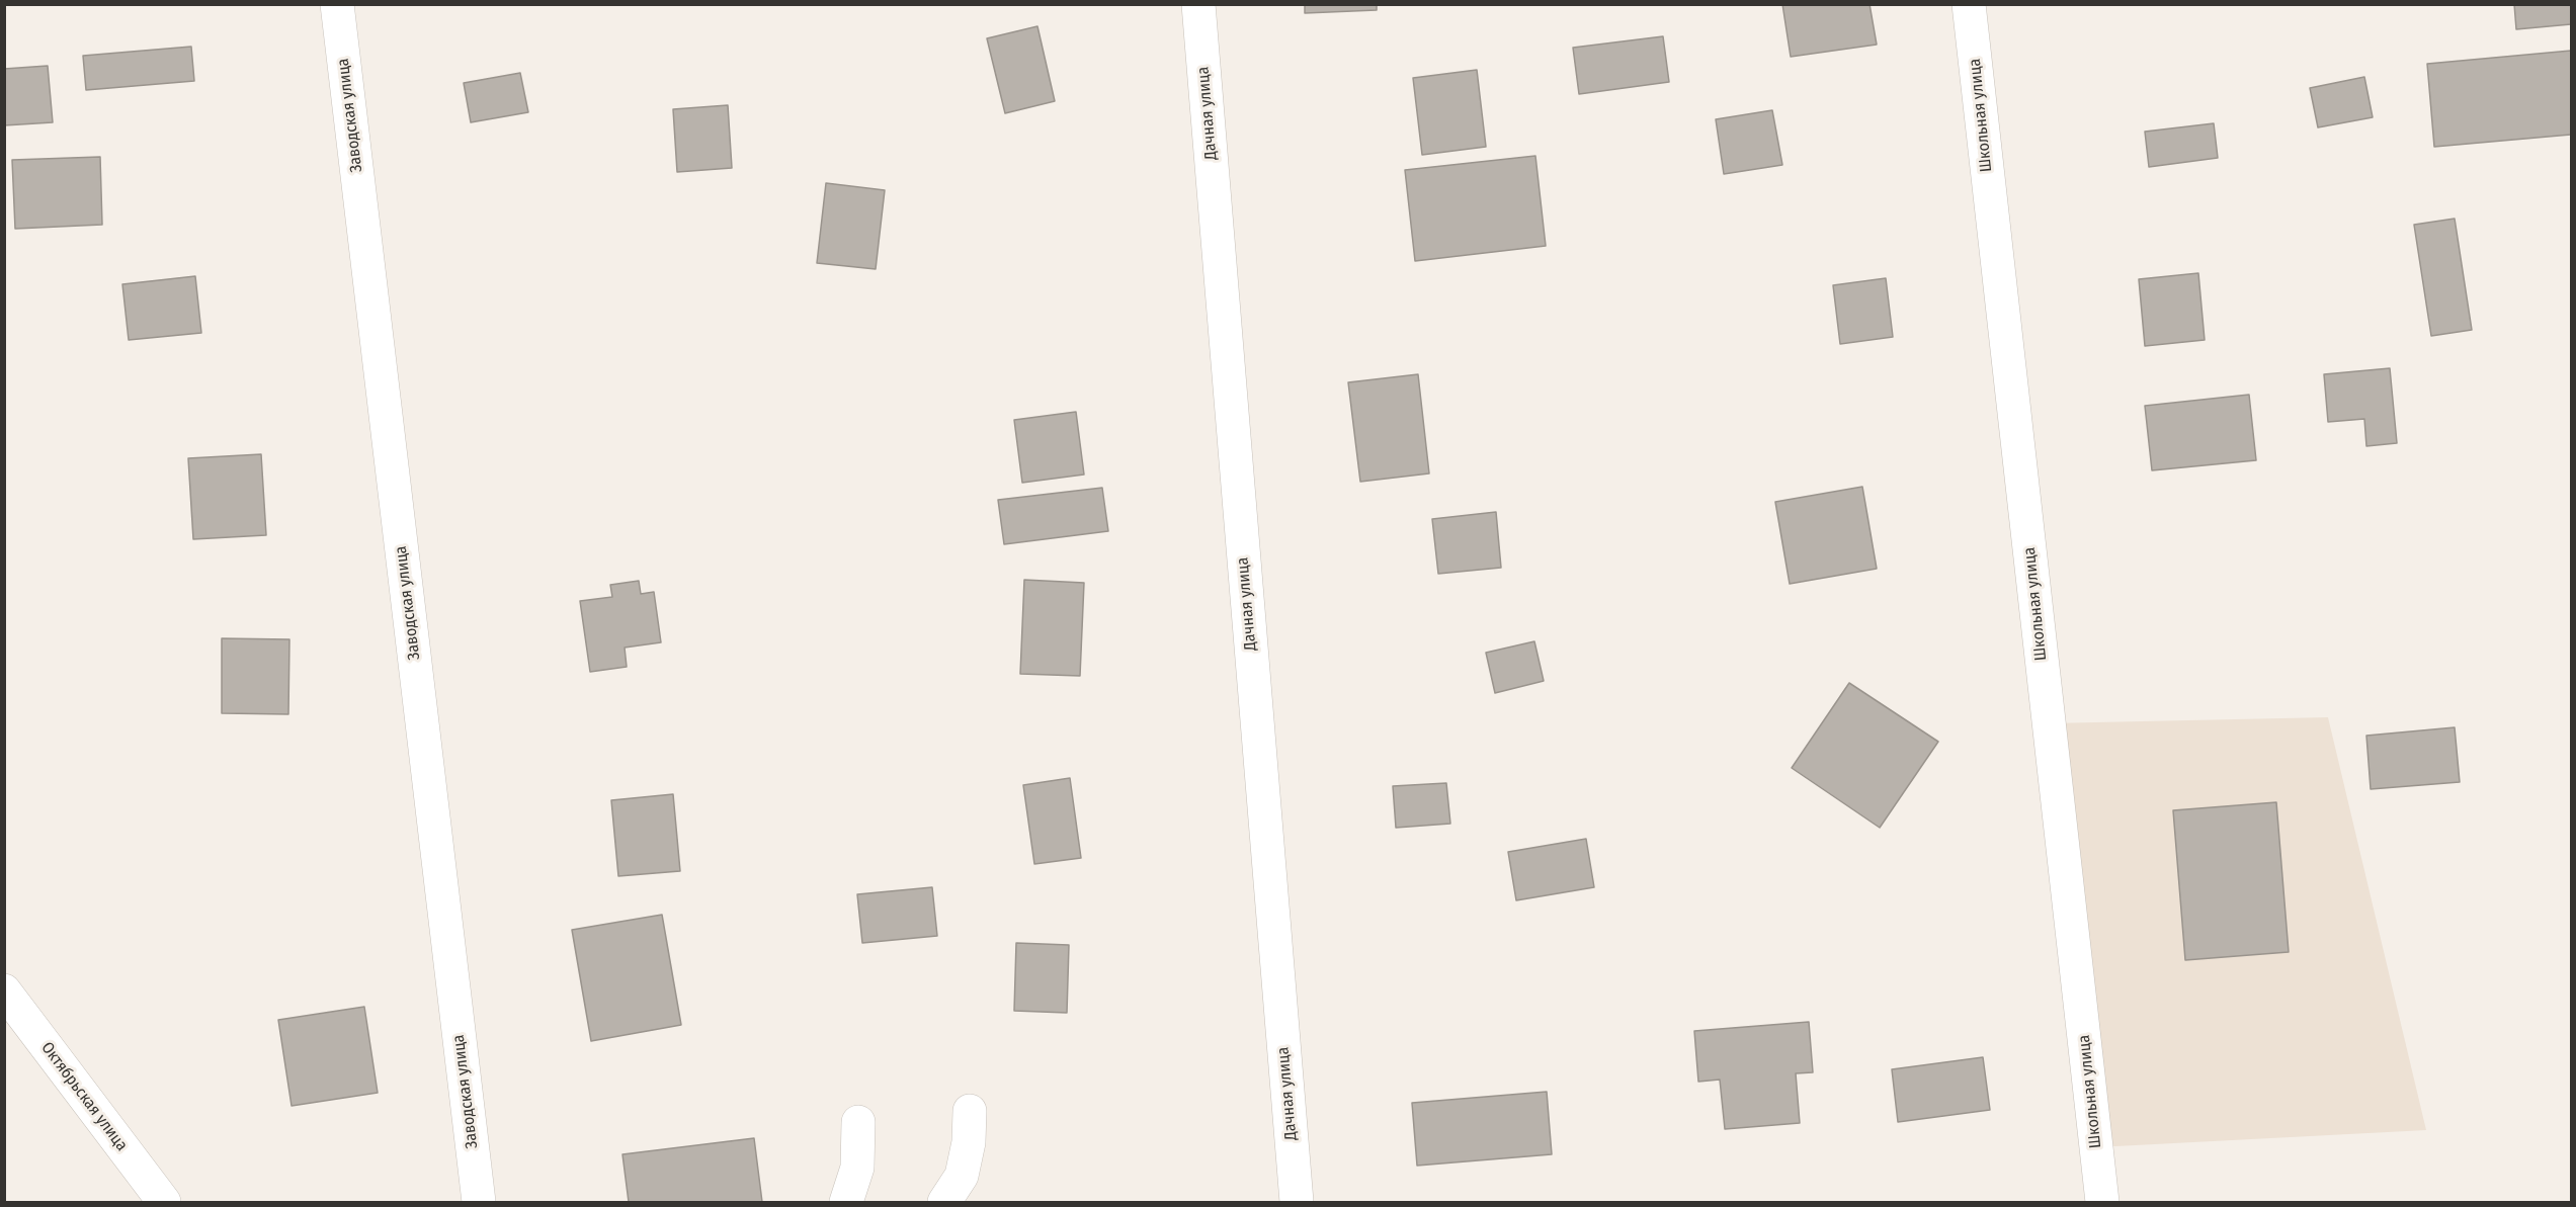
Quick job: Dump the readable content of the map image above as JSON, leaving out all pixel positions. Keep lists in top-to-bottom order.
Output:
{
  "streets": {
    "street": [
      "Дачная улица",
      "Заводская улица",
      "Школьная улица",
      "Октябрьская улица"
    ]
  }
}
